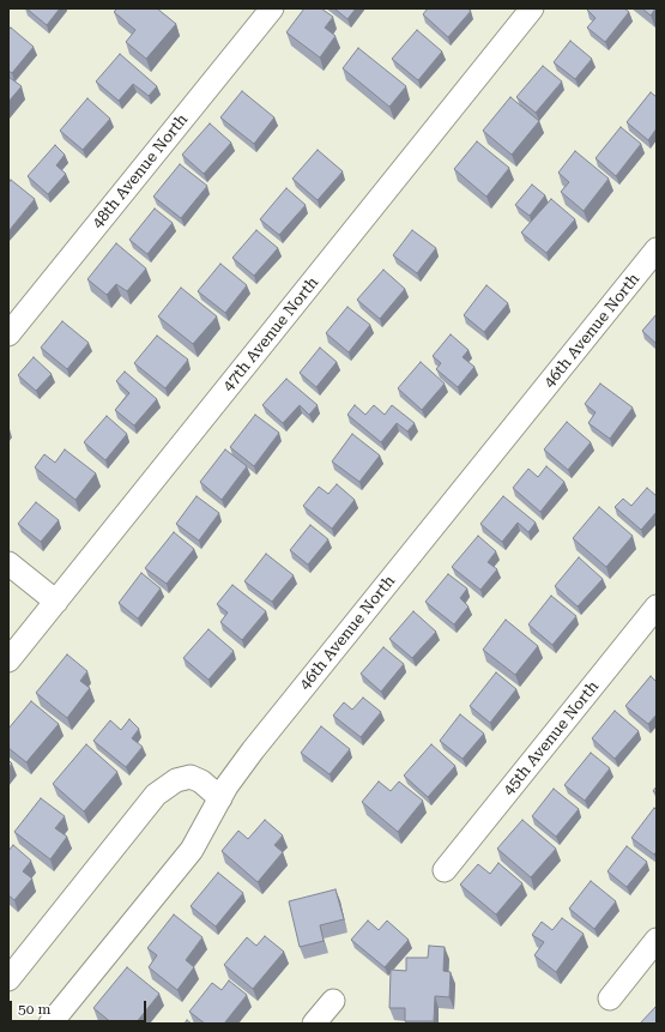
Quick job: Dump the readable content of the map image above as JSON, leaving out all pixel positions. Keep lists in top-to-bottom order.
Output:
{
  "streets": {
    "street": [
      "48th Avenue North",
      "46th Avenue North",
      "47th Avenue North",
      "45th Avenue North"
    ]
  },
  "scale_bar": "50 m"
}
